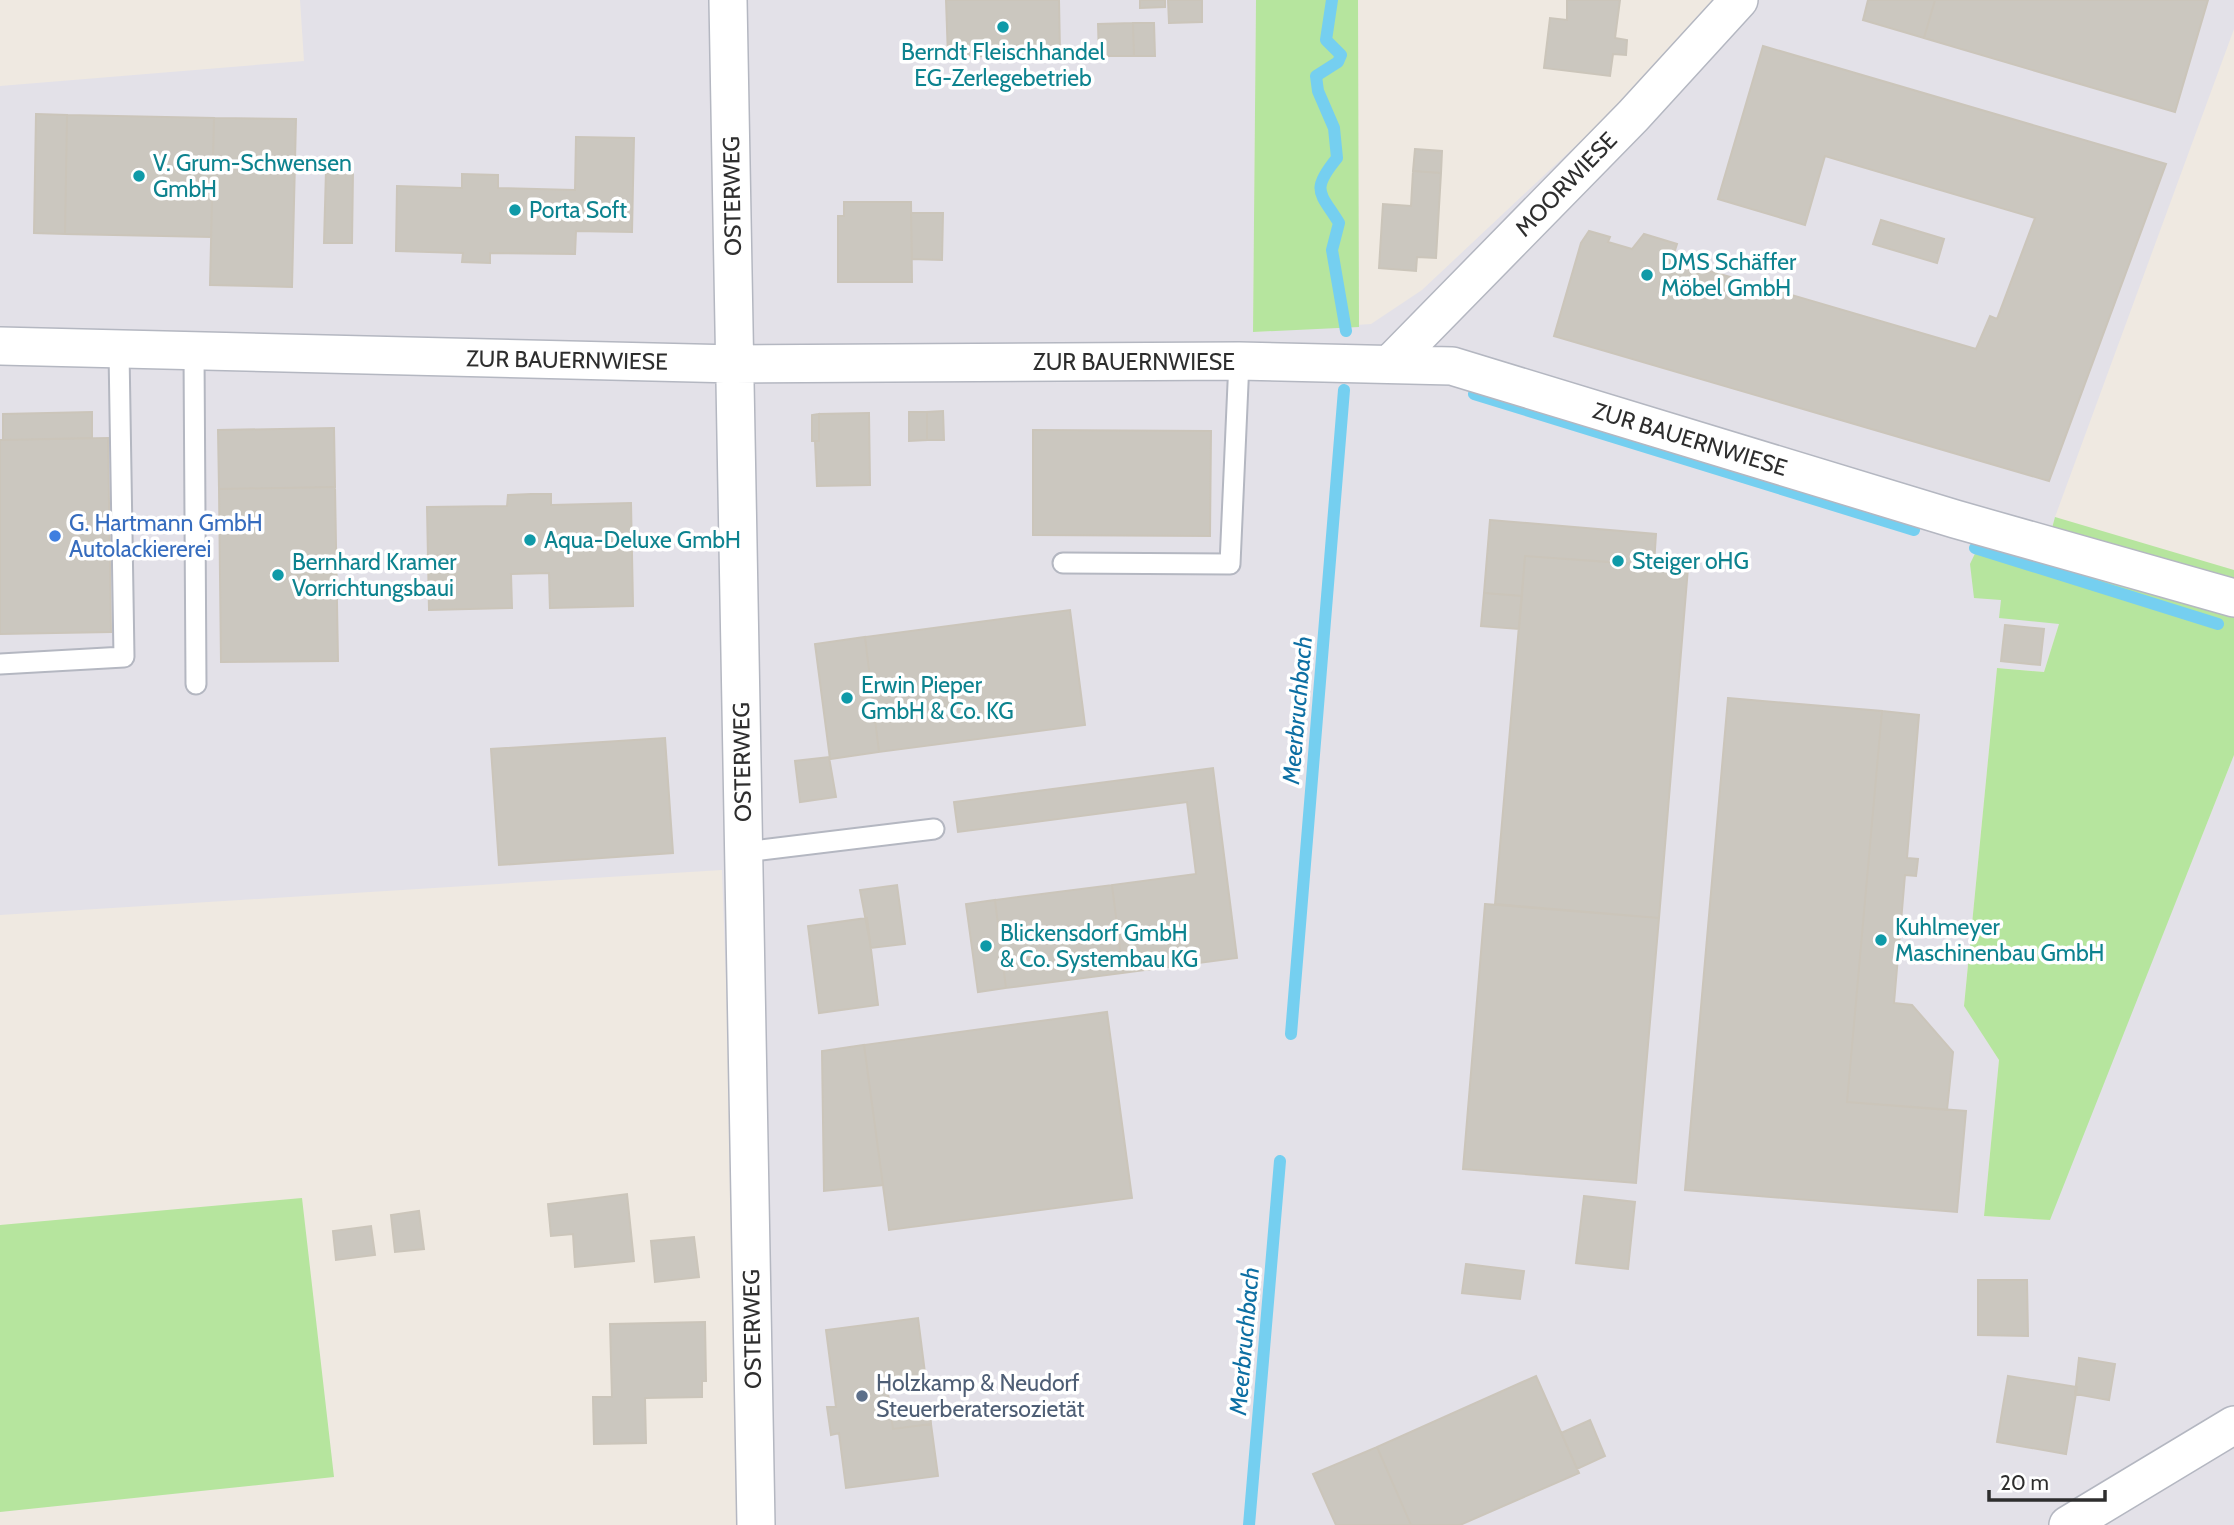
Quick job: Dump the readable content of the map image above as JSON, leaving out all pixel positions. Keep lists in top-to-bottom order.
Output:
{
  "streets": {
    "street": ["MOORWIESE", "OSTERWEG", "ZUR BAUERNWIESE"]
  },
  "crossings": [
    ["MOORWIESE", "ZUR BAUERNWIESE"],
    ["OSTERWEG", "ZUR BAUERNWIESE"]
  ],
  "water": ["Meerbruchbach"],
  "places": [
    "Berndt Fleischhandel EG-Zerlegebetrieb",
    "V. Grum-Schwensen GmbH",
    "Porta Soft",
    "DMS Schäffer Möbel GmbH",
    "G. Hartmann GmbH Autolackiererei",
    "Aqua-Deluxe GmbH",
    "Steiger oHG",
    "Bernhard Kramer Vorrichtungsbaui",
    "Erwin Pieper GmbH & Co. KG",
    "Kuhlmeyer Maschinenbau GmbH",
    "Blickensdorf GmbH & Co. Systembau KG",
    "Holzkamp & Neudorf Steuerberatersozietät"
  ],
  "scale_bar": "20 m"
}
